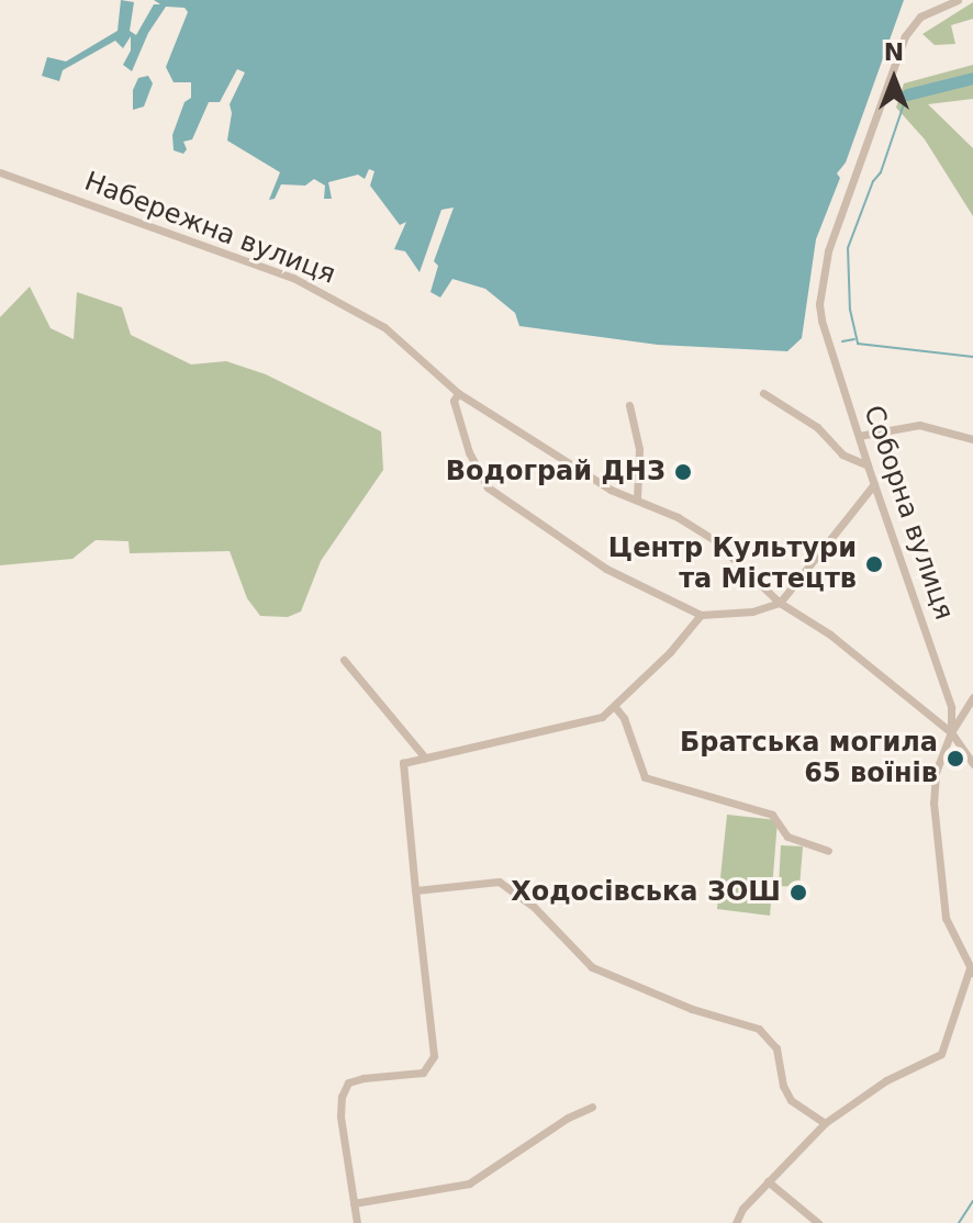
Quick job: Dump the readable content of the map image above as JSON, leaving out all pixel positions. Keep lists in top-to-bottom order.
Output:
{
  "streets": {
    "street": ["Набережна вулиця", "Соборна вулиця"]
  },
  "crossings": [
    ["Набережна вулиця", "Соборна вулиця"]
  ],
  "places": [
    "Водограй ДНЗ",
    "Центр Культури та Містецтв",
    "Братська могила 65 воїнів",
    "Ходосівська ЗОШ"
  ],
  "north": "top"
}
